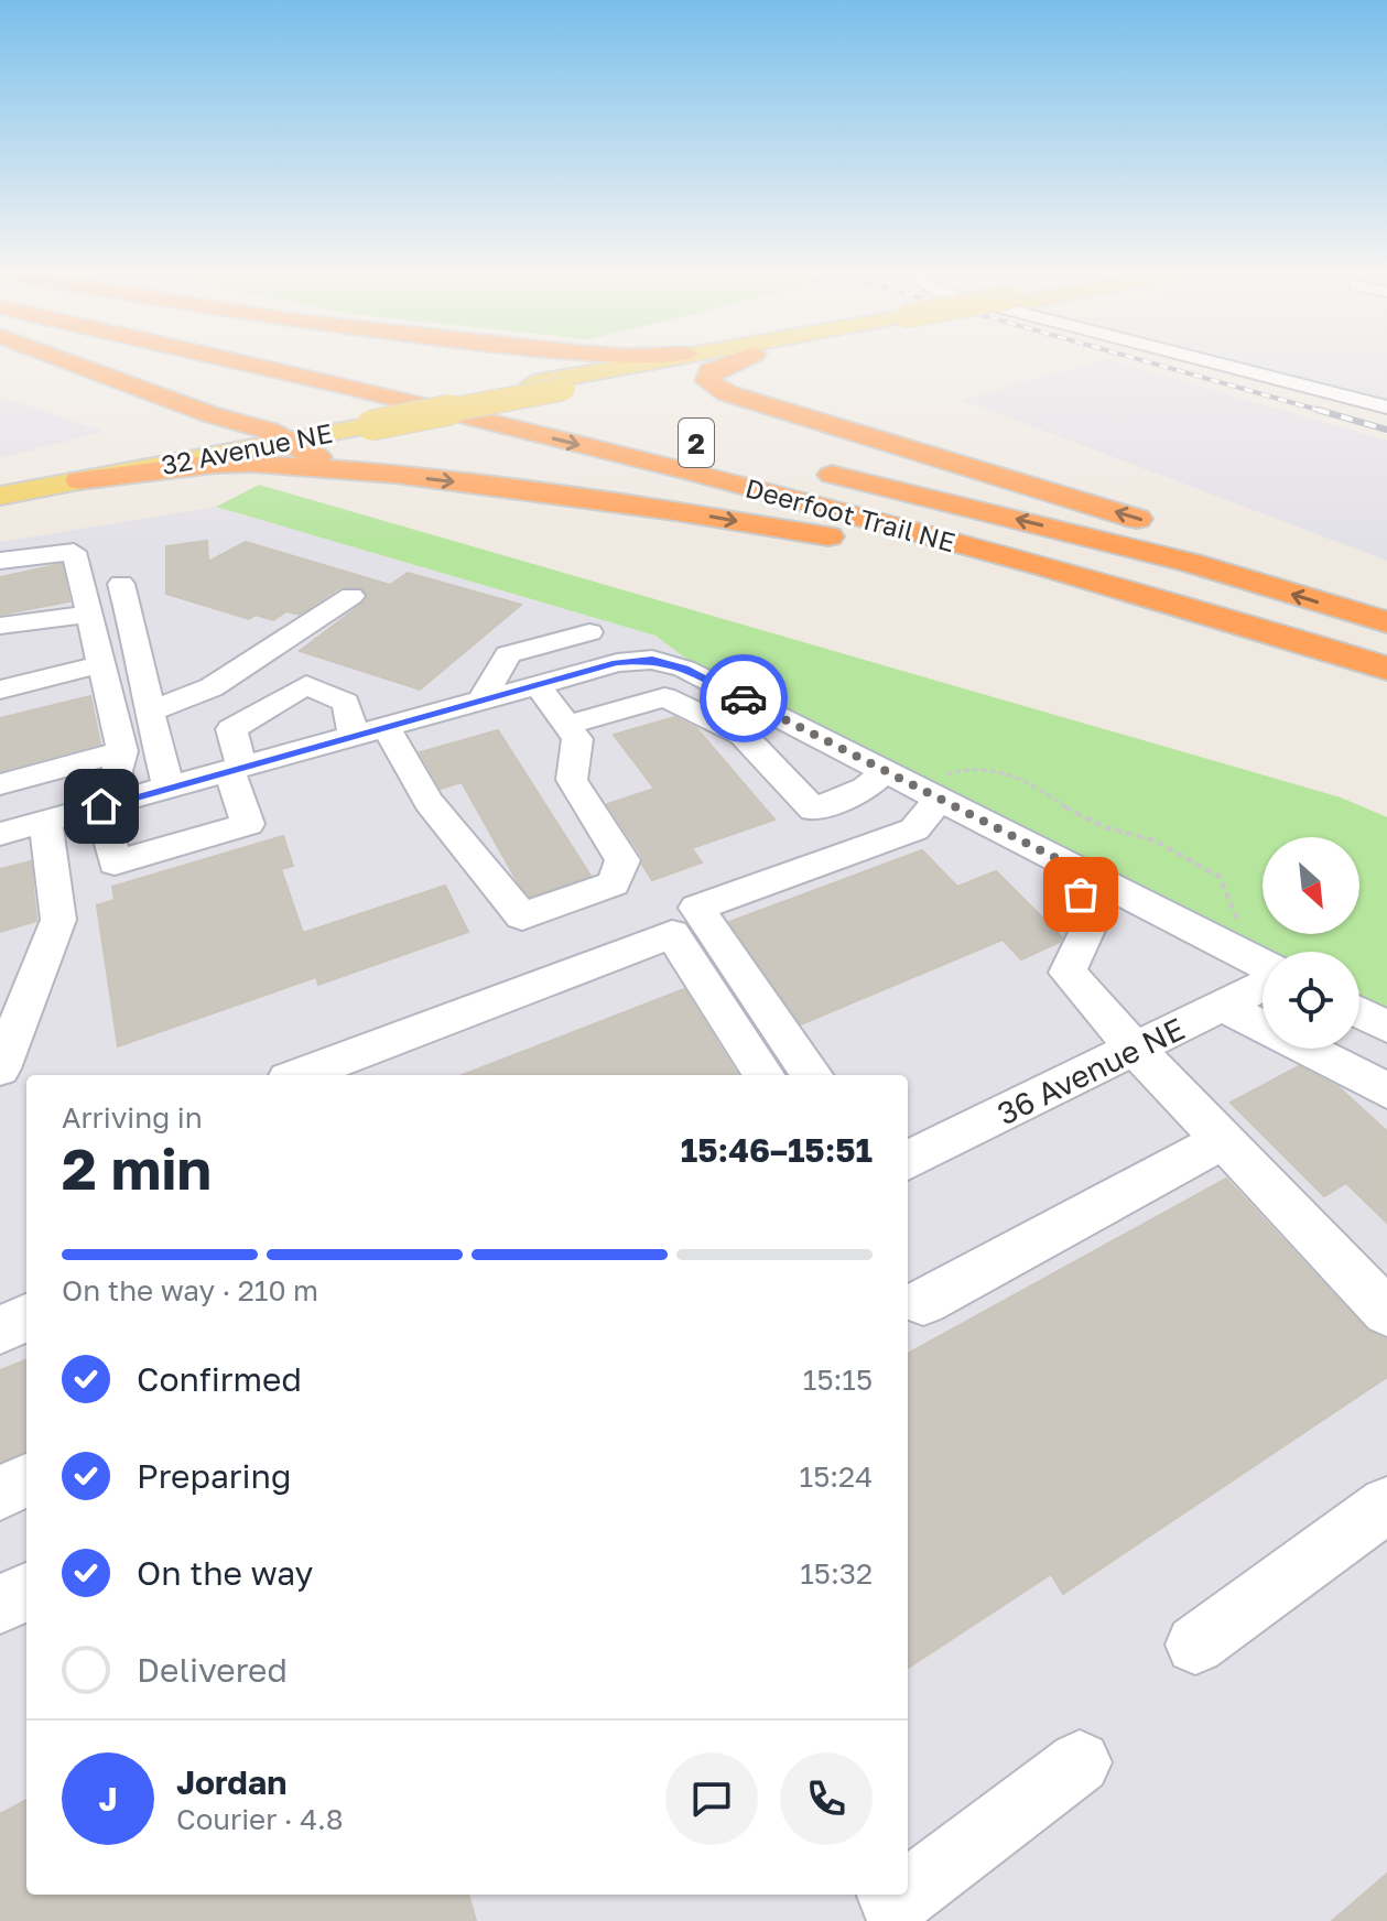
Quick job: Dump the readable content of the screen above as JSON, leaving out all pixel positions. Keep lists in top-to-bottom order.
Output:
{
  "streets": {
    "highway": ["2", "Deerfoot Trail NE"],
    "main road": ["32 Avenue NE"],
    "street": ["36 Avenue NE"]
  },
  "north": "bottom right",
  "page": {
    "heading": ["2 min", "Arriving in", "15:46–15:51"],
    "panel": ["Jordan", "Courier · 4.8"],
    "bar": "On the way · 210 m",
    "list": [
      ["Confirmed", "15:15"],
      ["Preparing", "15:24"],
      ["On the way", "15:32"],
      "Delivered"
    ],
    "round": "J"
  }
}
